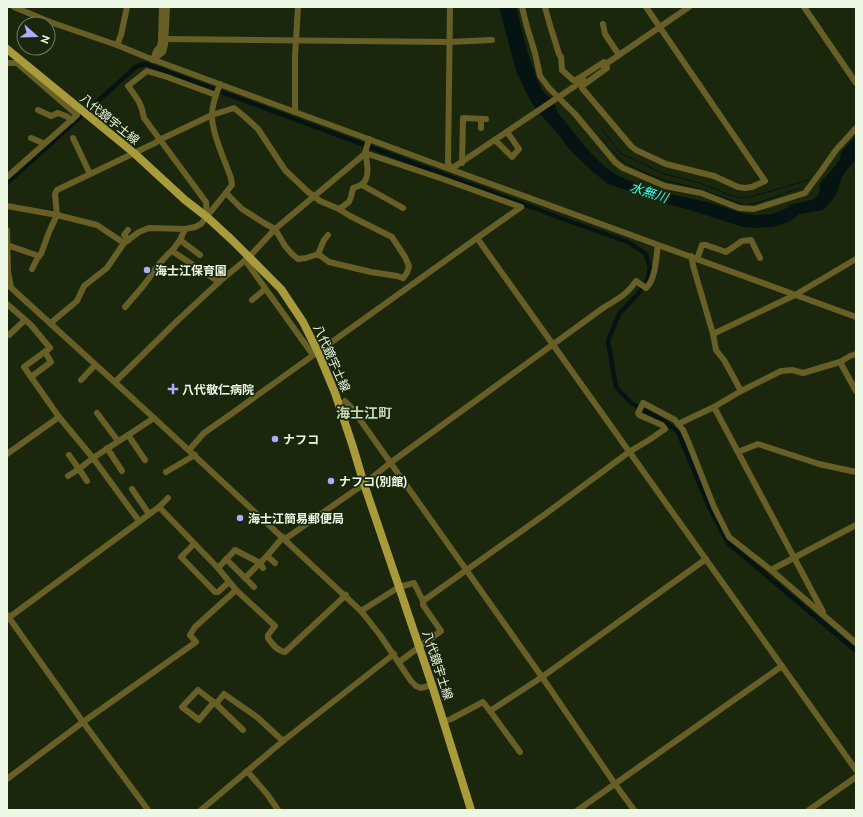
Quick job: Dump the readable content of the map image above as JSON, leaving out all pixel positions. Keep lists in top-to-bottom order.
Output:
{
  "streets": {
    "main road": ["八代鏡宇土線"]
  },
  "districts": ["海士江町"],
  "water": ["水無川"],
  "places": {
    "other": [
      "海士江保育園",
      "ナフコ",
      "ナフコ(別館)",
      "海士江簡易郵便局"
    ],
    "health": ["八代敬仁病院"]
  },
  "north": "right"
}
